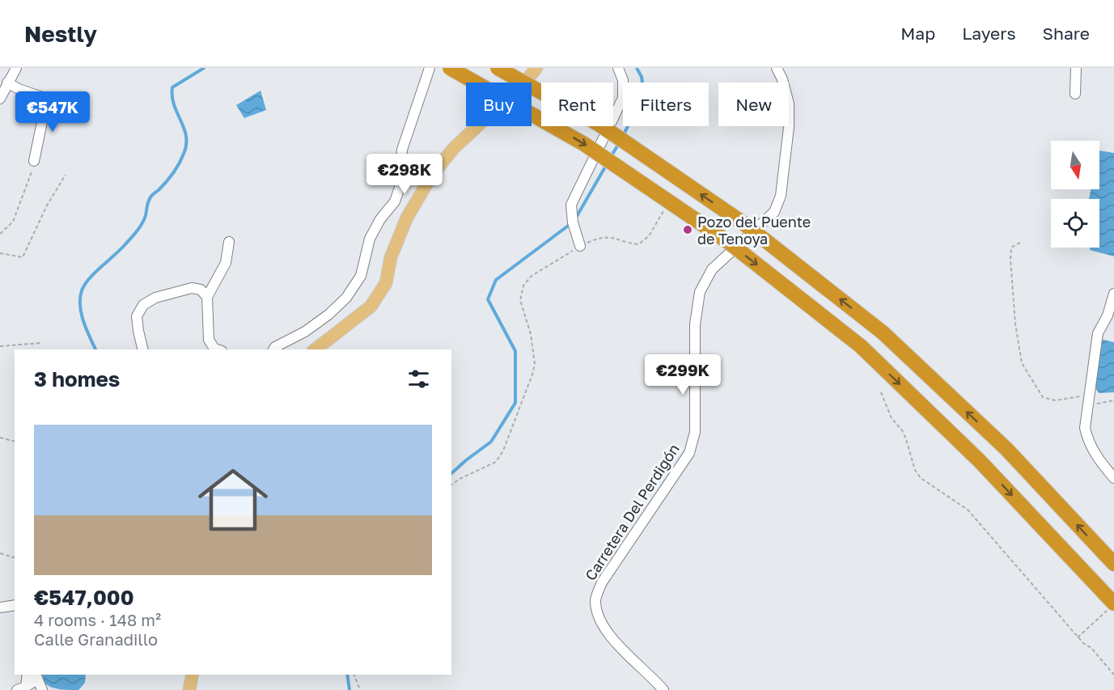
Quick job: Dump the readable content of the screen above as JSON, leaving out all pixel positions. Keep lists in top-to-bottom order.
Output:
{
  "streets": {
    "street": ["Carretera Del Perdigón"]
  },
  "places": ["Pozo del Puente de Tenoya"],
  "north": "bottom",
  "page": {
    "header": "Nestly",
    "nav": ["Map", "Layers", "Share"],
    "chip": [
      "Buy",
      "Rent",
      "Filters",
      "New"
    ],
    "price": ["€547K", "€298K", "€299K"],
    "heading": "3 homes",
    "list": [
      {
        "name": "€547,000",
        "note": "4 rooms · 148 m² · Calle Granadillo"
      }
    ]
  }
}
